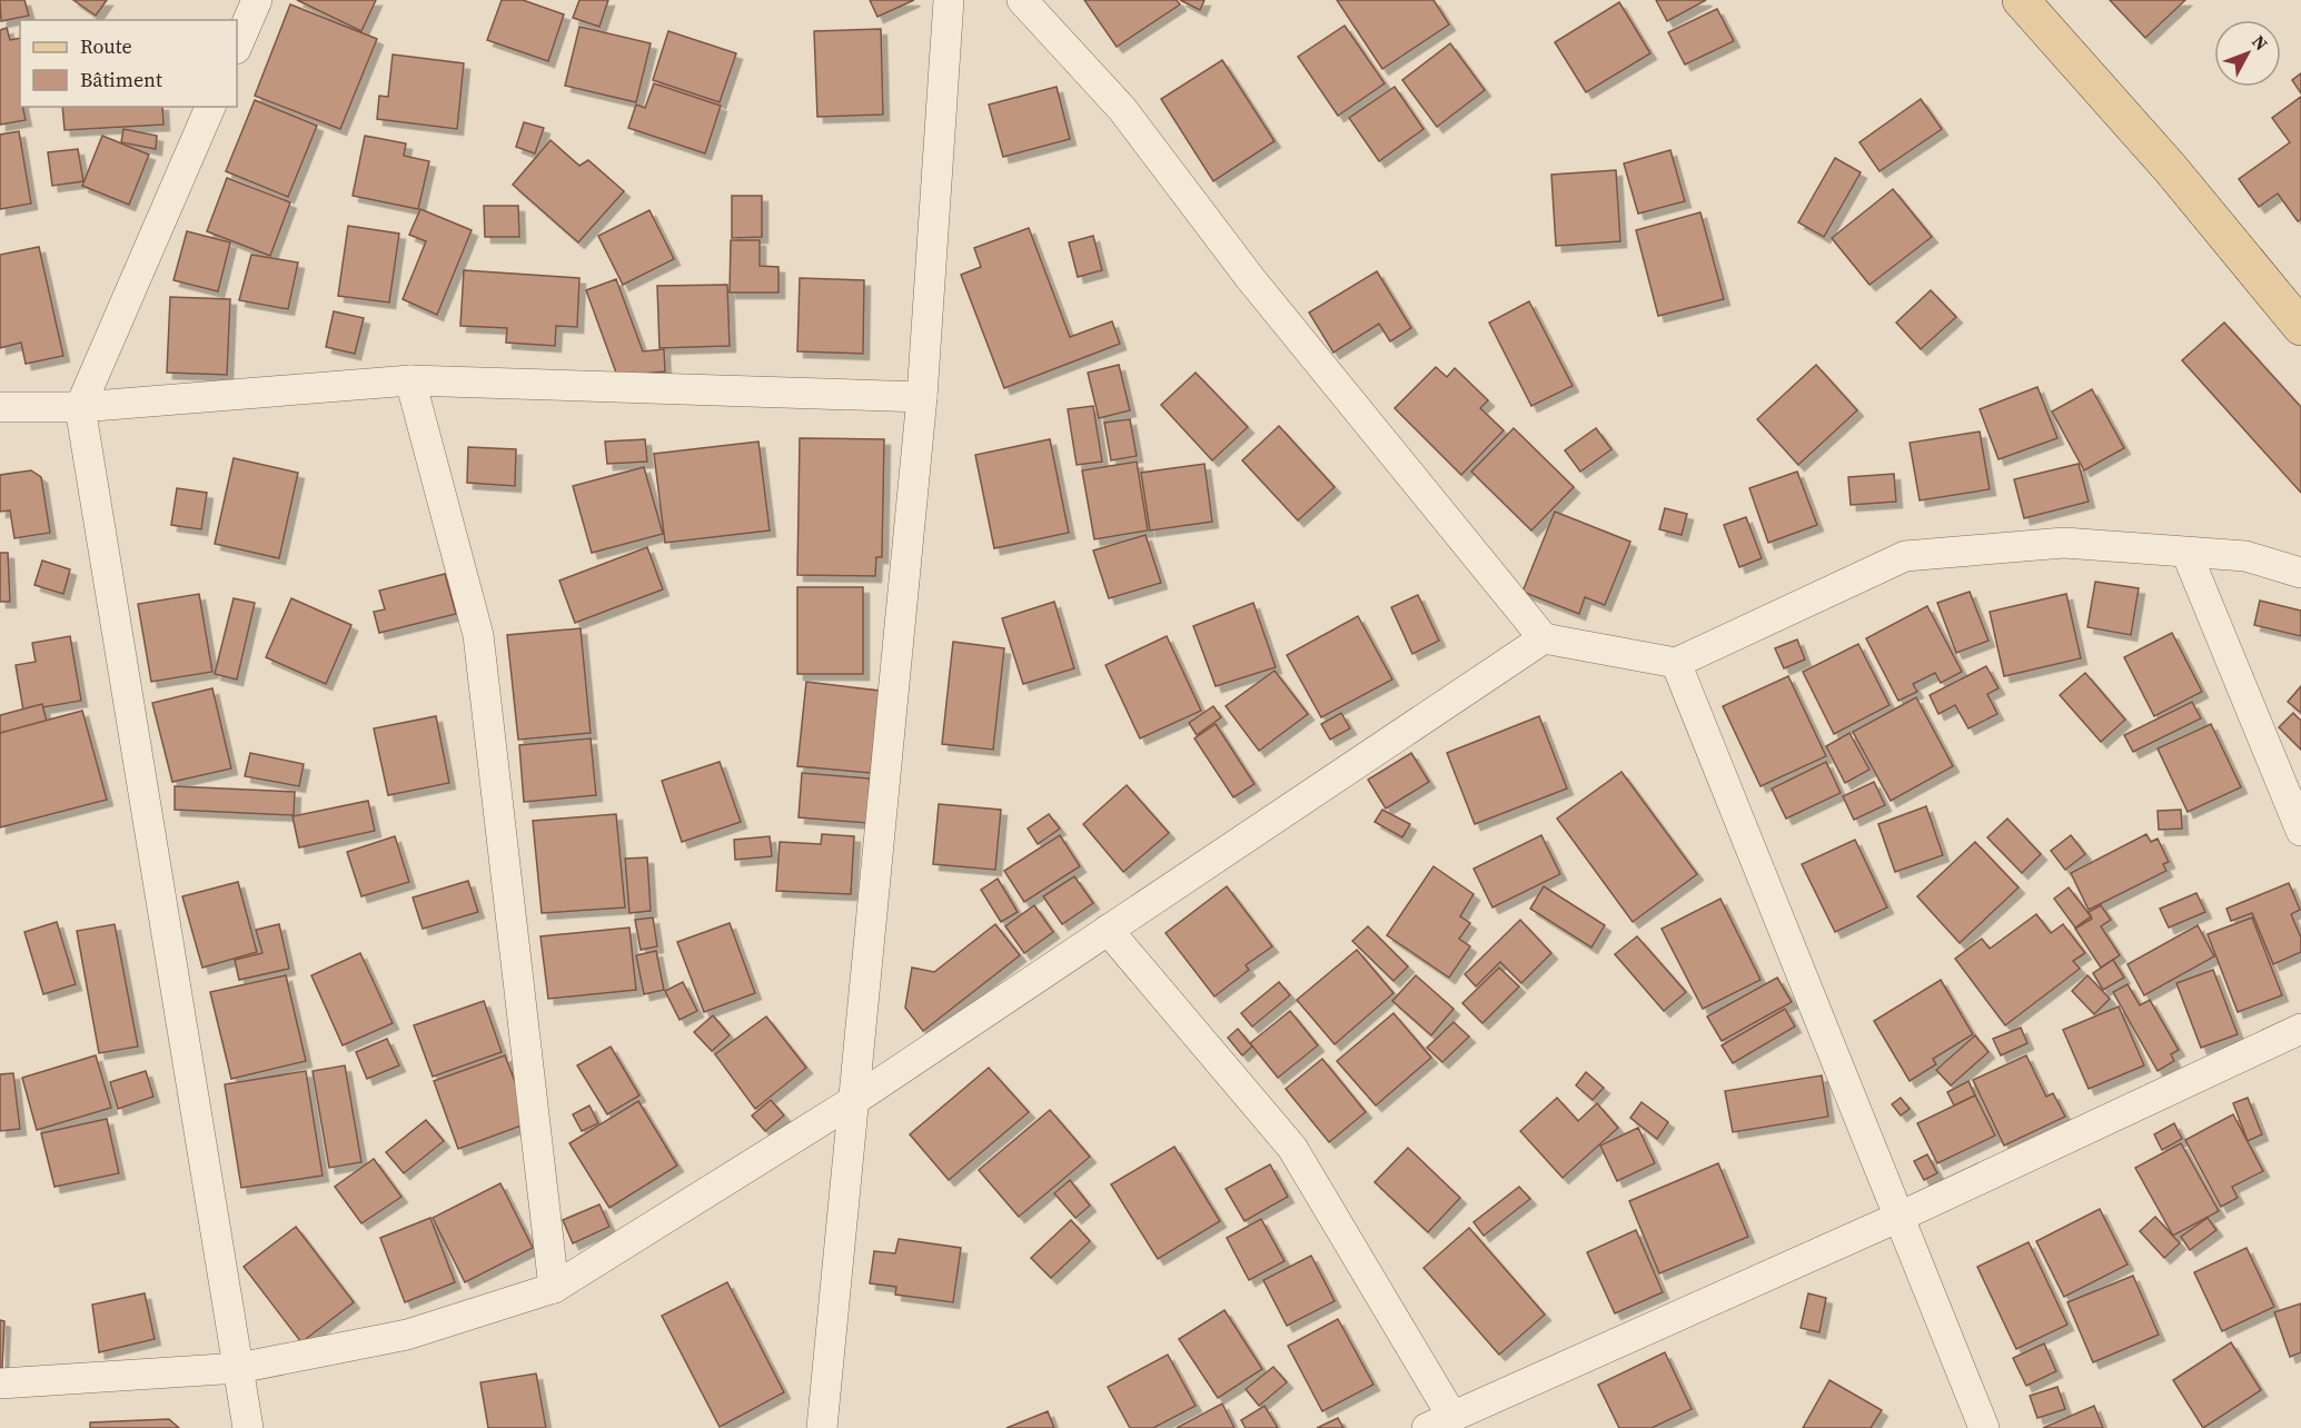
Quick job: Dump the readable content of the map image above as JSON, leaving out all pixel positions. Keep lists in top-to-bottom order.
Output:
{
  "legend": ["Route", "Bâtiment"],
  "north": "top right"
}
